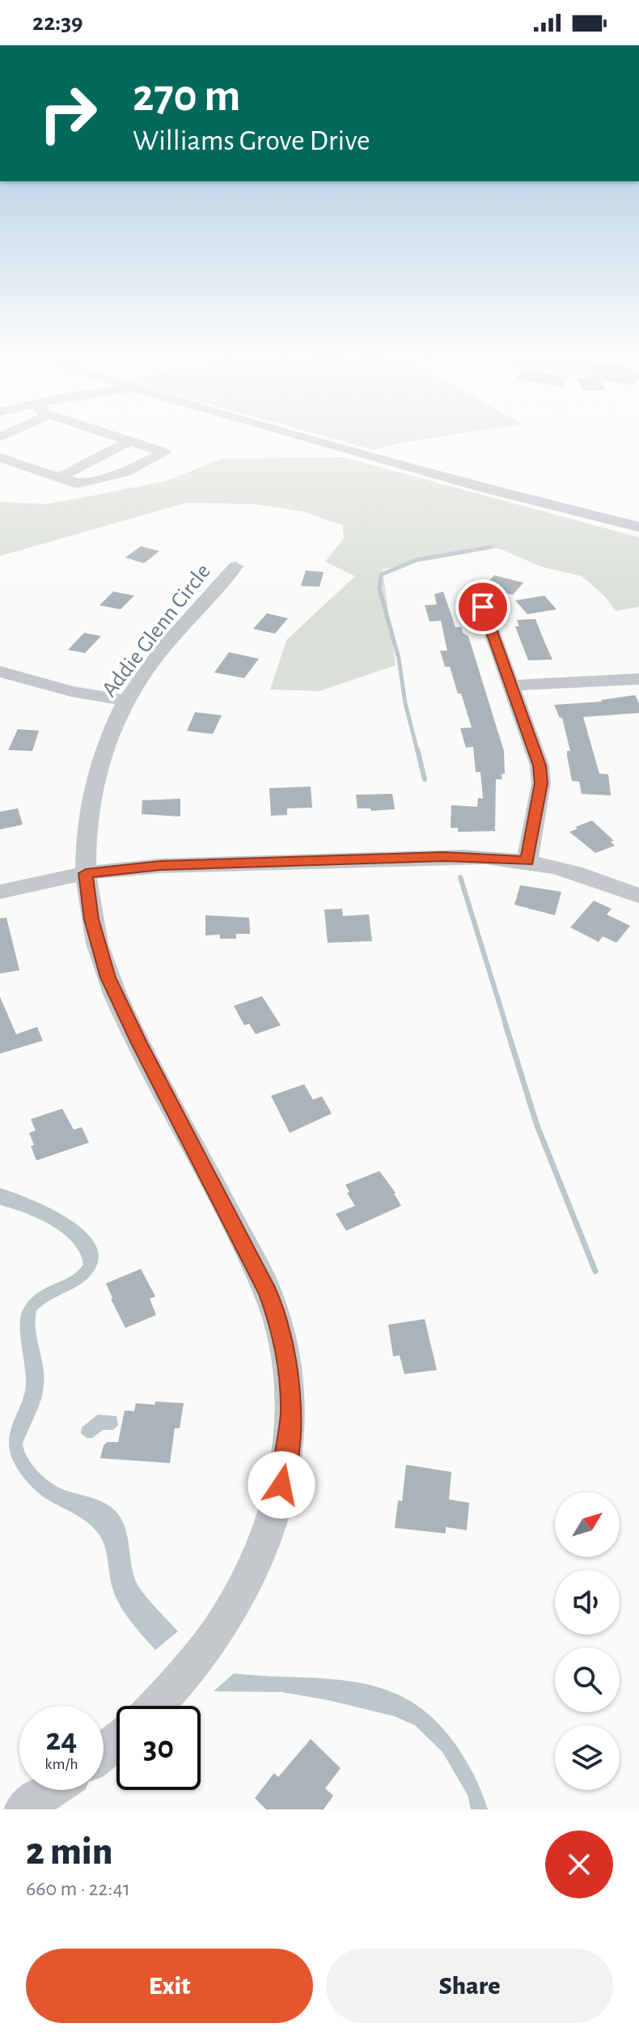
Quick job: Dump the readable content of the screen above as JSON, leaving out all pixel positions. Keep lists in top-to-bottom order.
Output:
{
  "streets": {
    "street": ["Addie Glenn Circle"]
  },
  "north": "top right",
  "page": {
    "status": "22:39",
    "turn": ["270 m", "Williams Grove Drive"],
    "speed": "24 km/h",
    "limit": "30",
    "heading": ["2 min", "660 m · 22:41"],
    "buttons": ["Exit", "Share"]
  }
}
